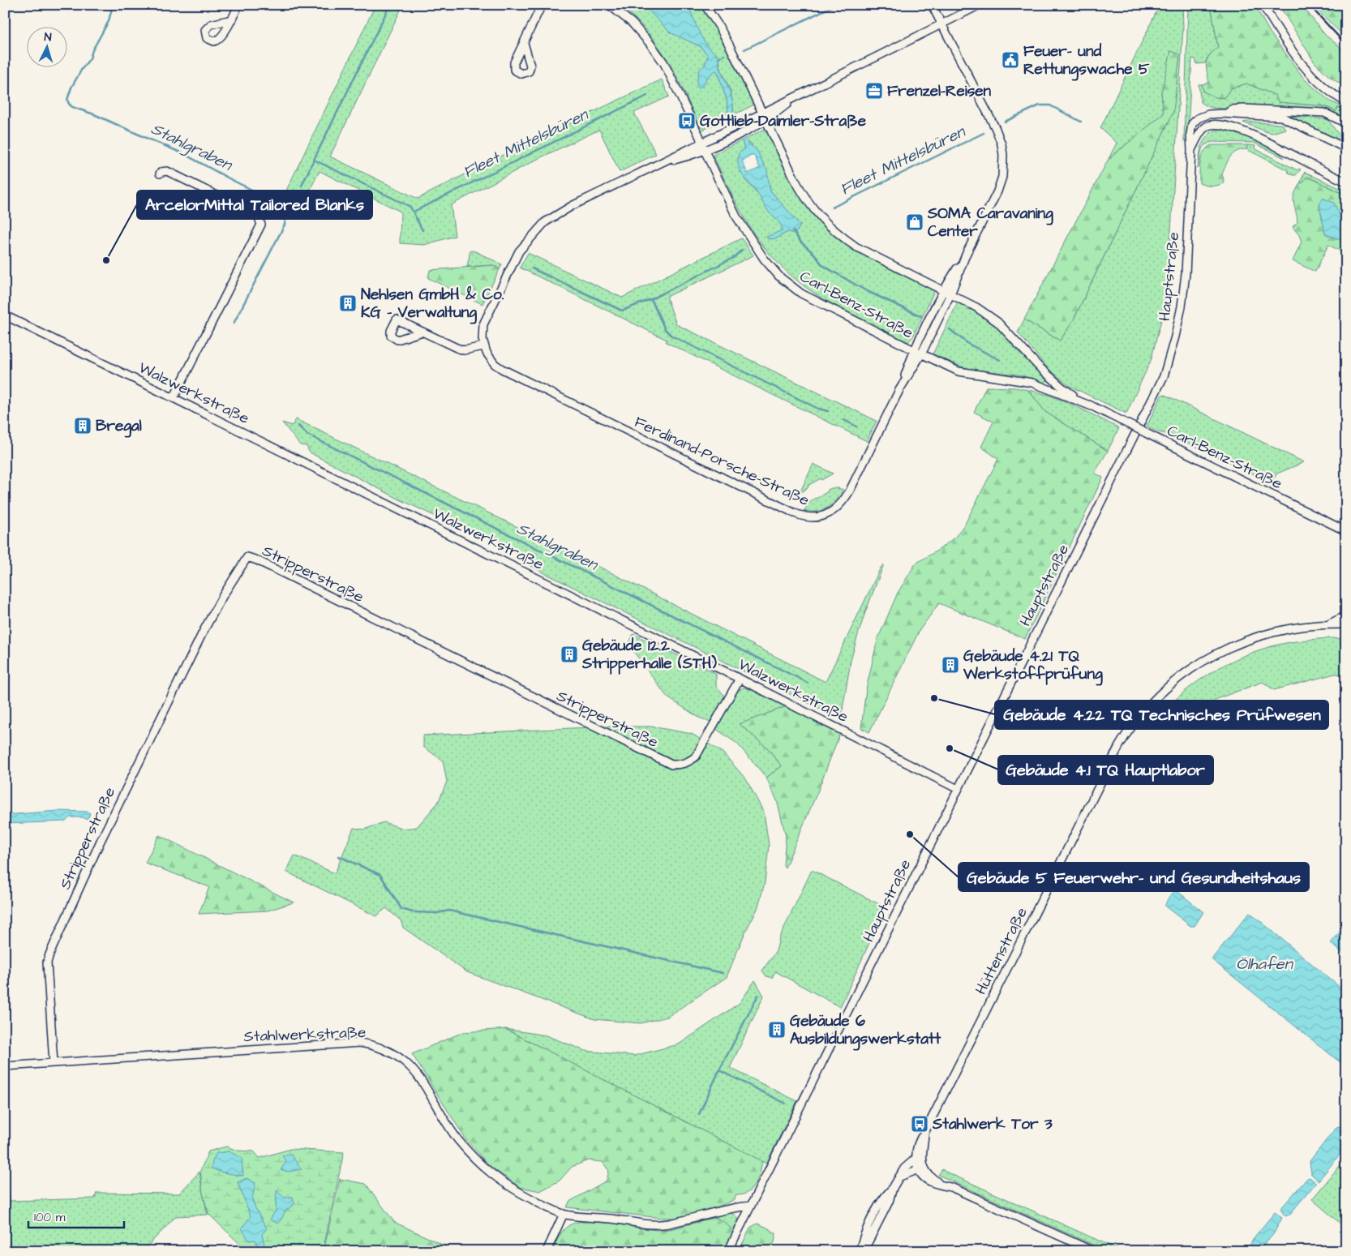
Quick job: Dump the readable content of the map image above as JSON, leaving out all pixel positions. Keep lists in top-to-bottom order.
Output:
{
  "streets": {
    "street": [
      "Hauptstraße",
      "Carl-Benz-Straße",
      "Walzwerkstraße",
      "Ferdinand-Porsche-Straße",
      "Stripperstraße",
      "Hüttenstraße",
      "Stahlwerkstraße"
    ]
  },
  "crossings": [
    ["Hauptstraße", "Walzwerkstraße"],
    ["Hauptstraße", "Stahlwerkstraße"],
    ["Carl-Benz-Straße", "Ferdinand-Porsche-Straße"],
    ["Walzwerkstraße", "Stripperstraße"],
    ["Stripperstraße", "Stahlwerkstraße"]
  ],
  "water": ["Fleet Mittelsbüren", "Stahlgraben", "Ölhafen"],
  "places": {
    "public building": ["Feuer- und Rettungswache 5"],
    "office": ["Frenzel-Reisen"],
    "bus stop": ["Gottlieb-Daimler-Straße", "Stahlwerk Tor 3"],
    "shop": ["SOMA Caravaning Center"],
    "other": [
      "ArcelorMittal Tailored Blanks",
      "Gebäude 4.22 TQ Technisches Prüfwesen",
      "Gebäude 4.1 TQ Hauptlabor",
      "Gebäude 5 Feuerwehr- und Gesundheitshaus"
    ],
    "building": [
      "Nehlsen GmbH & Co. KG - Verwaltung",
      "Bregal",
      "Gebäude 12.2 Stripperhalle (STH)",
      "Gebäude 4.21 TQ Werkstoffprüfung",
      "Gebäude 6 Ausbildungswerkstatt"
    ]
  },
  "scale_bar": "100 m",
  "north": "top"
}
